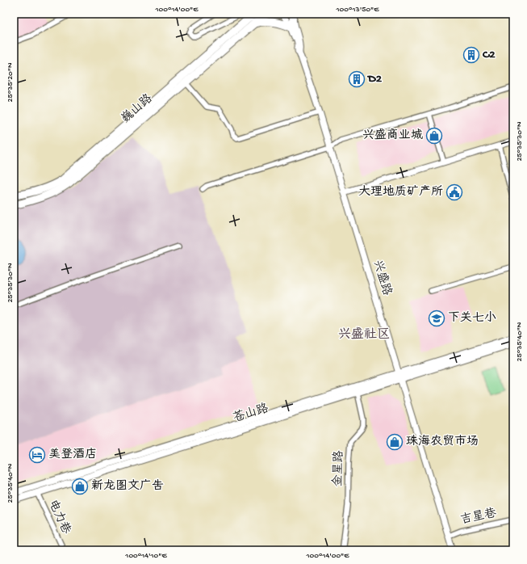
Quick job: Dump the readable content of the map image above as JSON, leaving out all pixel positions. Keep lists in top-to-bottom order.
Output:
{
  "streets": {
    "main road": ["巍山路", "苍山路"],
    "street": [
      "兴盛路",
      "金星路",
      "电力巷",
      "吉星巷"
    ]
  },
  "crossings": [
    ["兴盛路", "苍山路"],
    ["兴盛路", "吉星巷"],
    ["苍山路", "金星路"],
    ["苍山路", "电力巷"]
  ],
  "districts": ["兴盛社区"],
  "places": {
    "building": ["C2", "D2"],
    "shop": ["兴盛商业城", "珠海农贸市场", "新龙图文广告"],
    "public building": ["大理地质矿产所"],
    "school or university": ["下关七小"],
    "hotel": ["美登酒店"]
  },
  "coordinates": [
    "100°14'00\"E",
    "100°13'50\"E",
    "25°35'20\"N",
    "25°35'30\"N",
    "25°35'40\"N",
    "100°14'10\"E"
  ]
}
